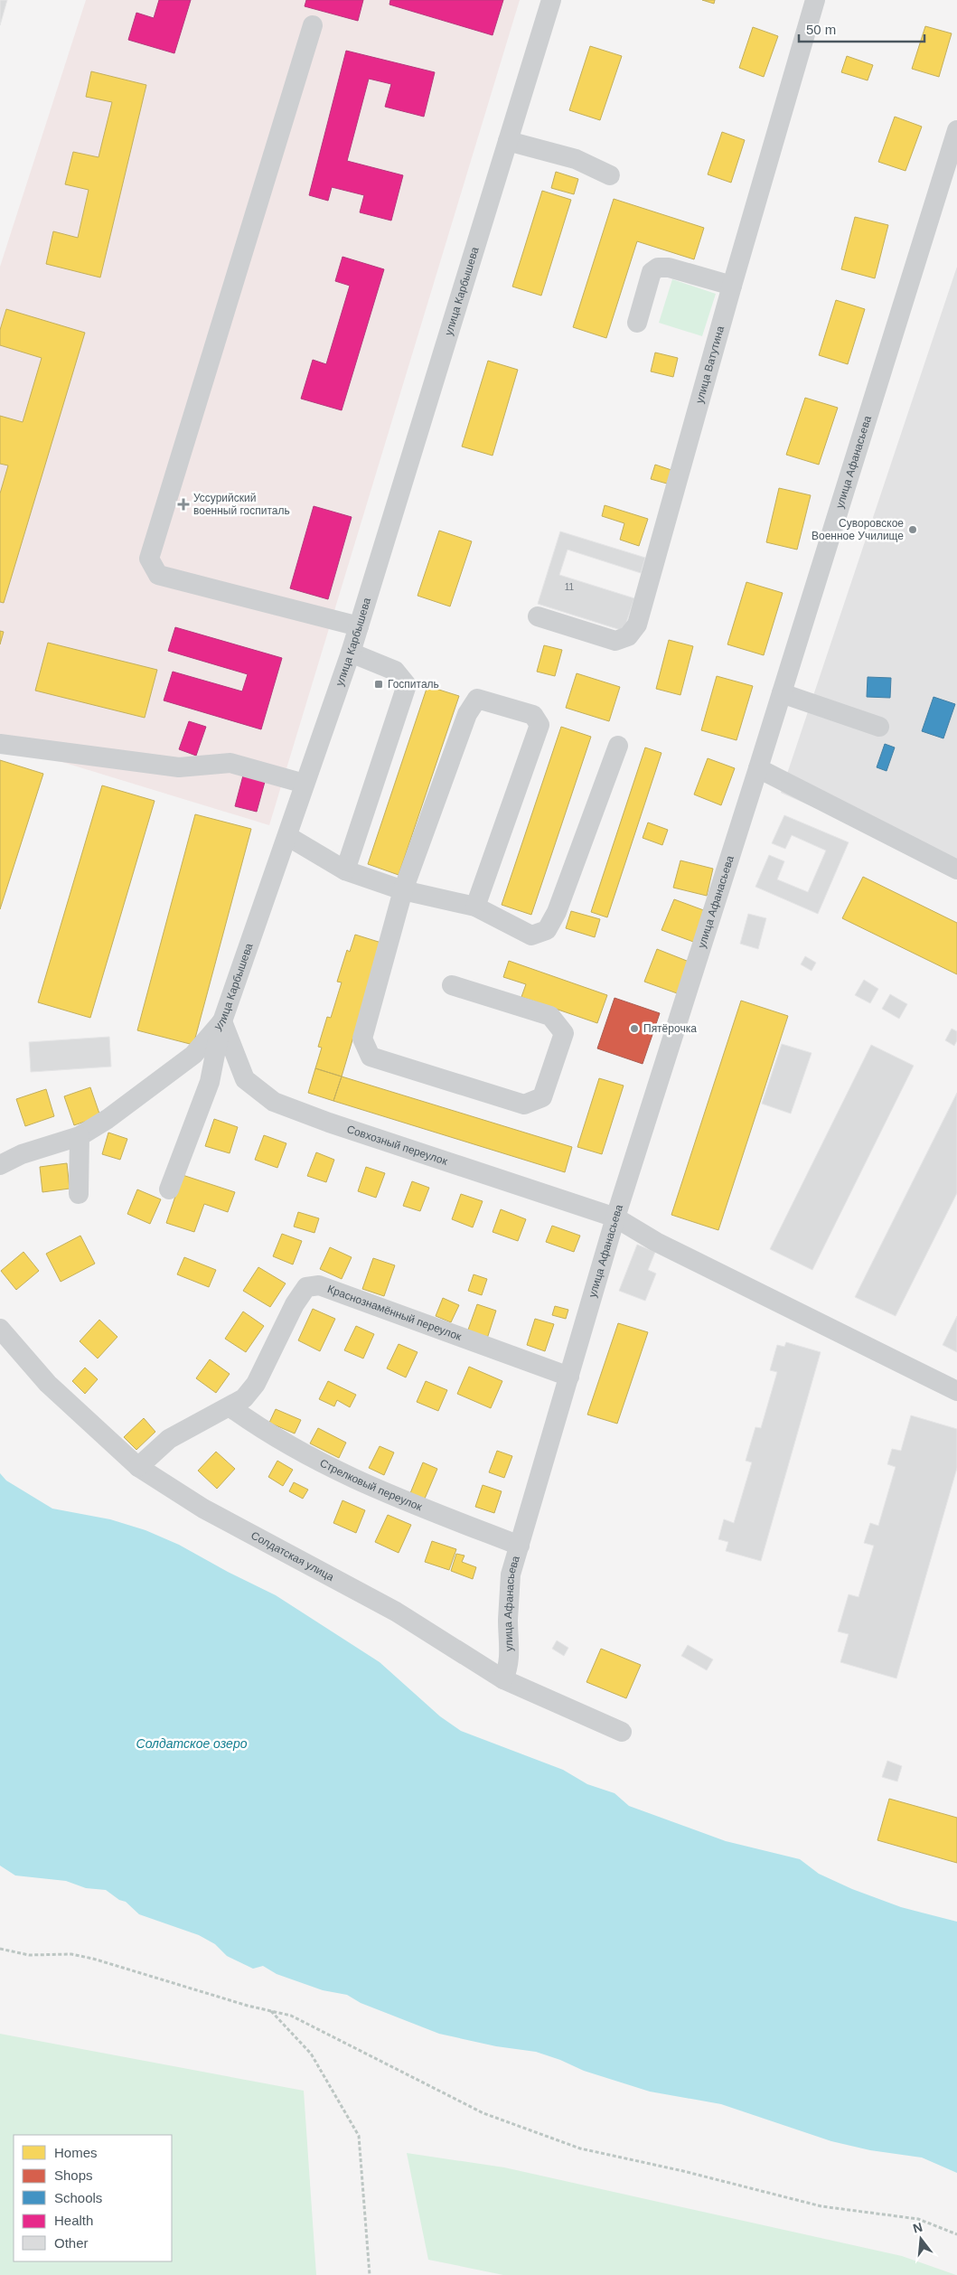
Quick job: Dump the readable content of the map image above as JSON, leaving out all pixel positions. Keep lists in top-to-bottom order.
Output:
{
  "streets": {
    "street": [
      "улица Карбышева",
      "улица Ватутина",
      "улица Афанасьева",
      "Совхозный переулок",
      "Краснознамённый переулок",
      "Стрелковый переулок",
      "Солдатская улица"
    ]
  },
  "crossings": [
    ["улица Карбышева", "Совхозный переулок"],
    ["улица Афанасьева", "Совхозный переулок"],
    ["улица Афанасьева", "Краснознамённый переулок"],
    ["улица Афанасьева", "Стрелковый переулок"],
    ["улица Афанасьева", "Солдатская улица"],
    ["Краснознамённый переулок", "Стрелковый переулок"],
    ["Краснознамённый переулок", "Солдатская улица"]
  ],
  "water": ["Солдатское озеро"],
  "places": {
    "health": ["Уссурийский военный госпиталь"],
    "other": ["Суворовское Военное Училище", "Пятёрочка"],
    "transit": ["Госпиталь"]
  },
  "house_numbers": ["11"],
  "legend": [
    "Homes",
    "Shops",
    "Schools",
    "Health",
    "Other"
  ],
  "scale_bar": "50 m",
  "north": "top"
}
